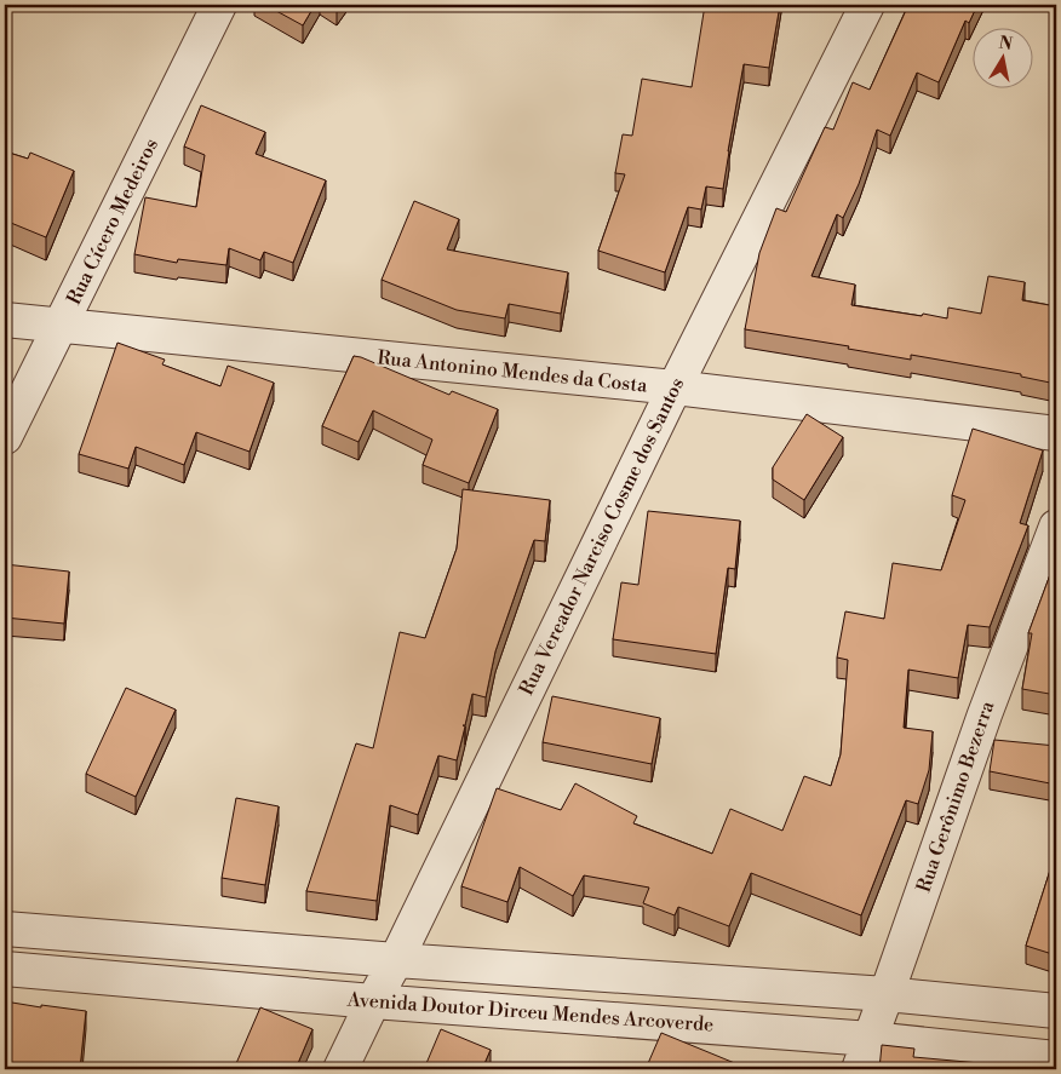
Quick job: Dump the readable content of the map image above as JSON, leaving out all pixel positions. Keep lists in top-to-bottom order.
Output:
{
  "streets": {
    "street": [
      "Rua Cícero Medeiros",
      "Rua Antonino Mendes da Costa",
      "Rua Vereador Narciso Cosme dos Santos",
      "Rua Gerônimo Bezerra",
      "Avenida Doutor Dirceu Mendes Arcoverde"
    ]
  },
  "crossings": [
    ["Rua Cícero Medeiros", "Rua Antonino Mendes da Costa"],
    ["Rua Antonino Mendes da Costa", "Rua Vereador Narciso Cosme dos Santos"],
    ["Rua Vereador Narciso Cosme dos Santos", "Avenida Doutor Dirceu Mendes Arcoverde"],
    ["Rua Gerônimo Bezerra", "Avenida Doutor Dirceu Mendes Arcoverde"]
  ],
  "north": "top"
}
